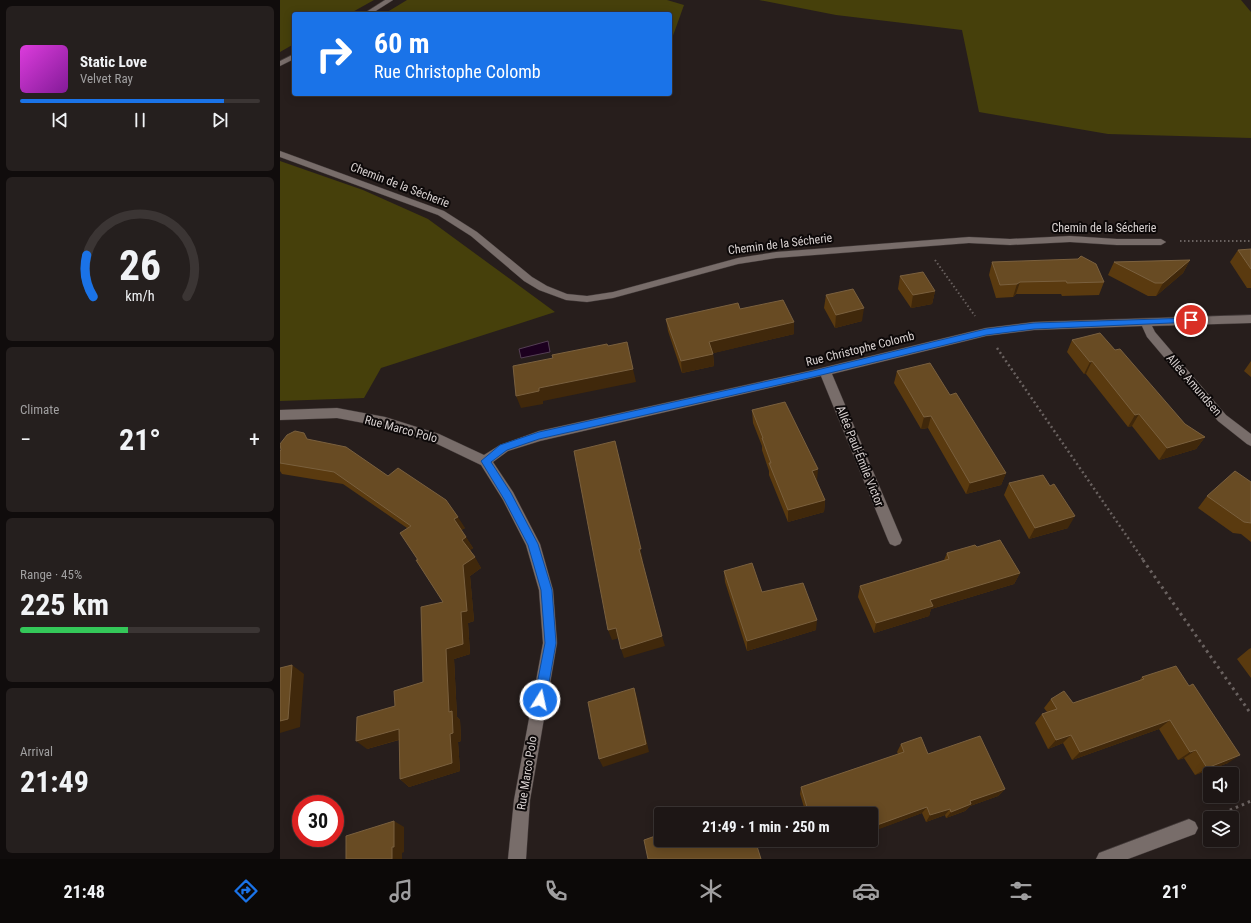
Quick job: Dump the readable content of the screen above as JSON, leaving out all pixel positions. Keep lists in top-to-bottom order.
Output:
{
  "streets": {
    "street": [
      "Chemin de la Sécherie",
      "Rue Christophe Colomb",
      "Allée Amundsen",
      "Rue Marco Polo",
      "Allée Paul-Émile Victor"
    ]
  },
  "crossings": [
    ["Rue Christophe Colomb", "Allée Amundsen"],
    ["Rue Christophe Colomb", "Rue Marco Polo"],
    ["Rue Christophe Colomb", "Allée Paul-Émile Victor"]
  ],
  "page": {
    "turn": ["60 m", "Rue Christophe Colomb"],
    "song": ["Static Love", "Velvet Ray"],
    "tile": [
      "Climate",
      ["Range · 45%", "225 km"],
      ["Arrival", "21:49"]
    ],
    "heat": ["−", "21°", "+"],
    "limit": "30",
    "trip": "21:49 · 1 min · 250 m",
    "tabs": ["21:48", "21°"],
    "gauge": ["26", "km/h"]
  }
}
